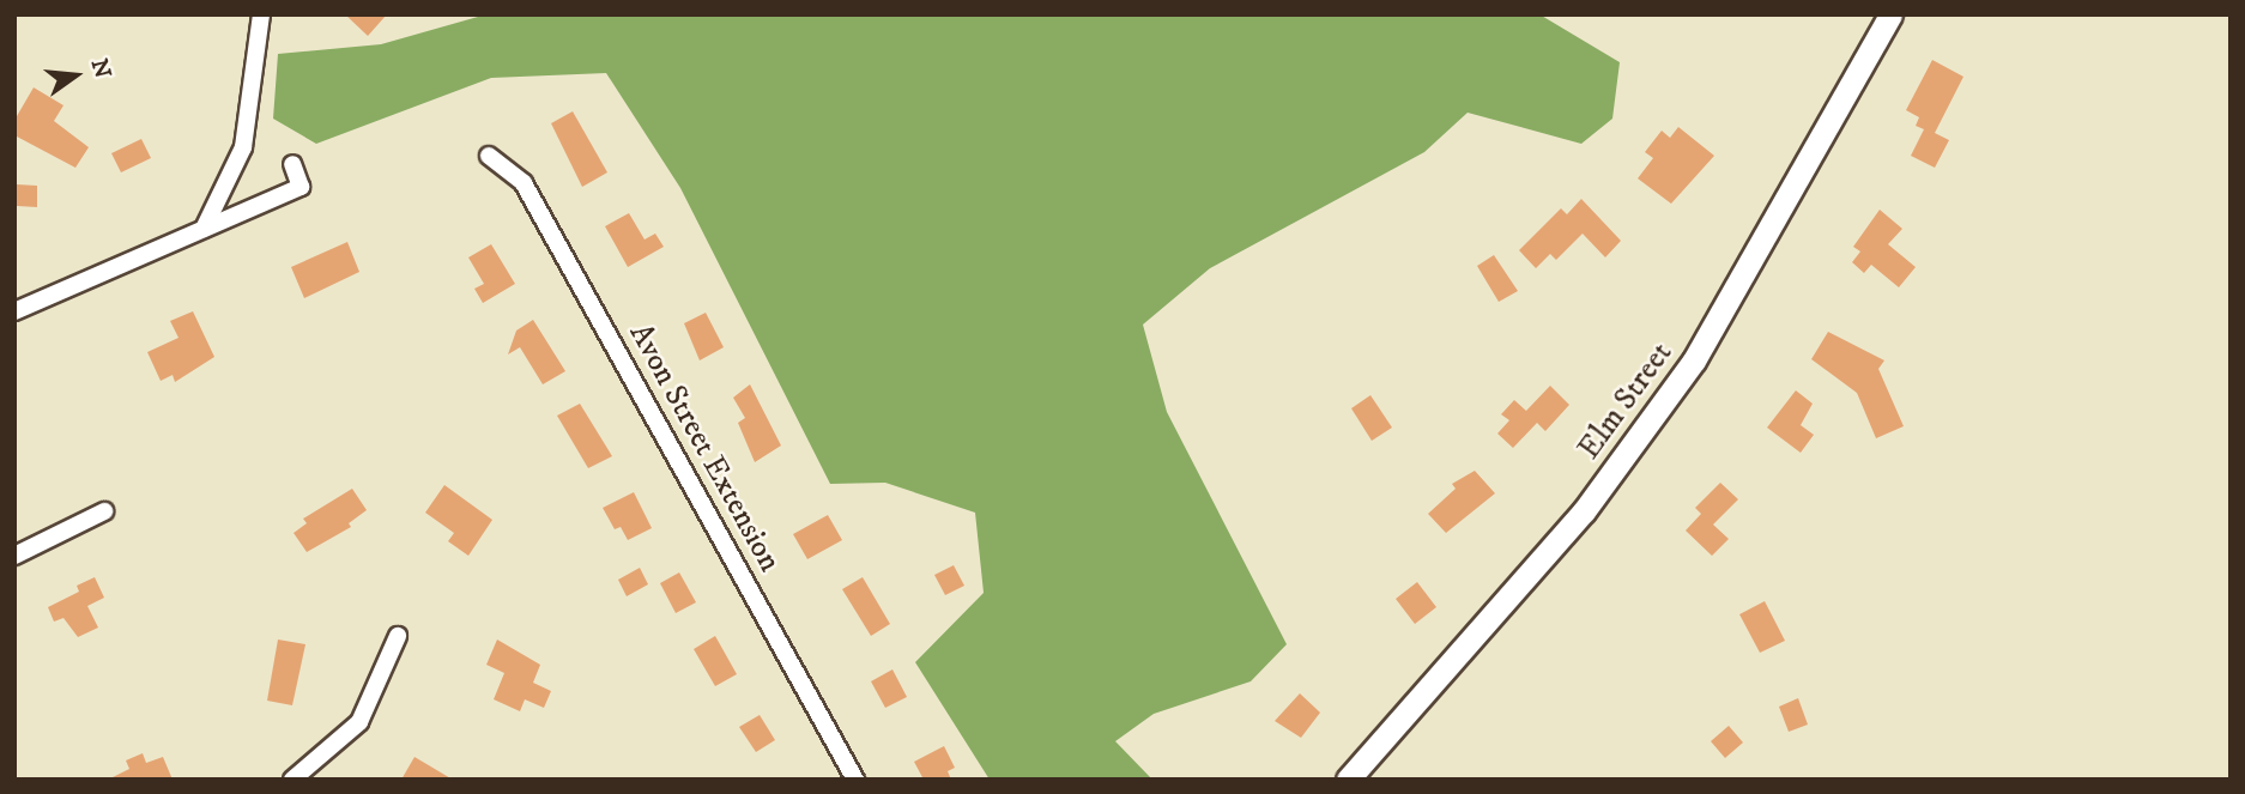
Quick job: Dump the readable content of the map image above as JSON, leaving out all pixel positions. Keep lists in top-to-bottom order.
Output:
{
  "streets": {
    "street": ["Elm Street", "Avon Street Extension"]
  },
  "north": "right"
}
